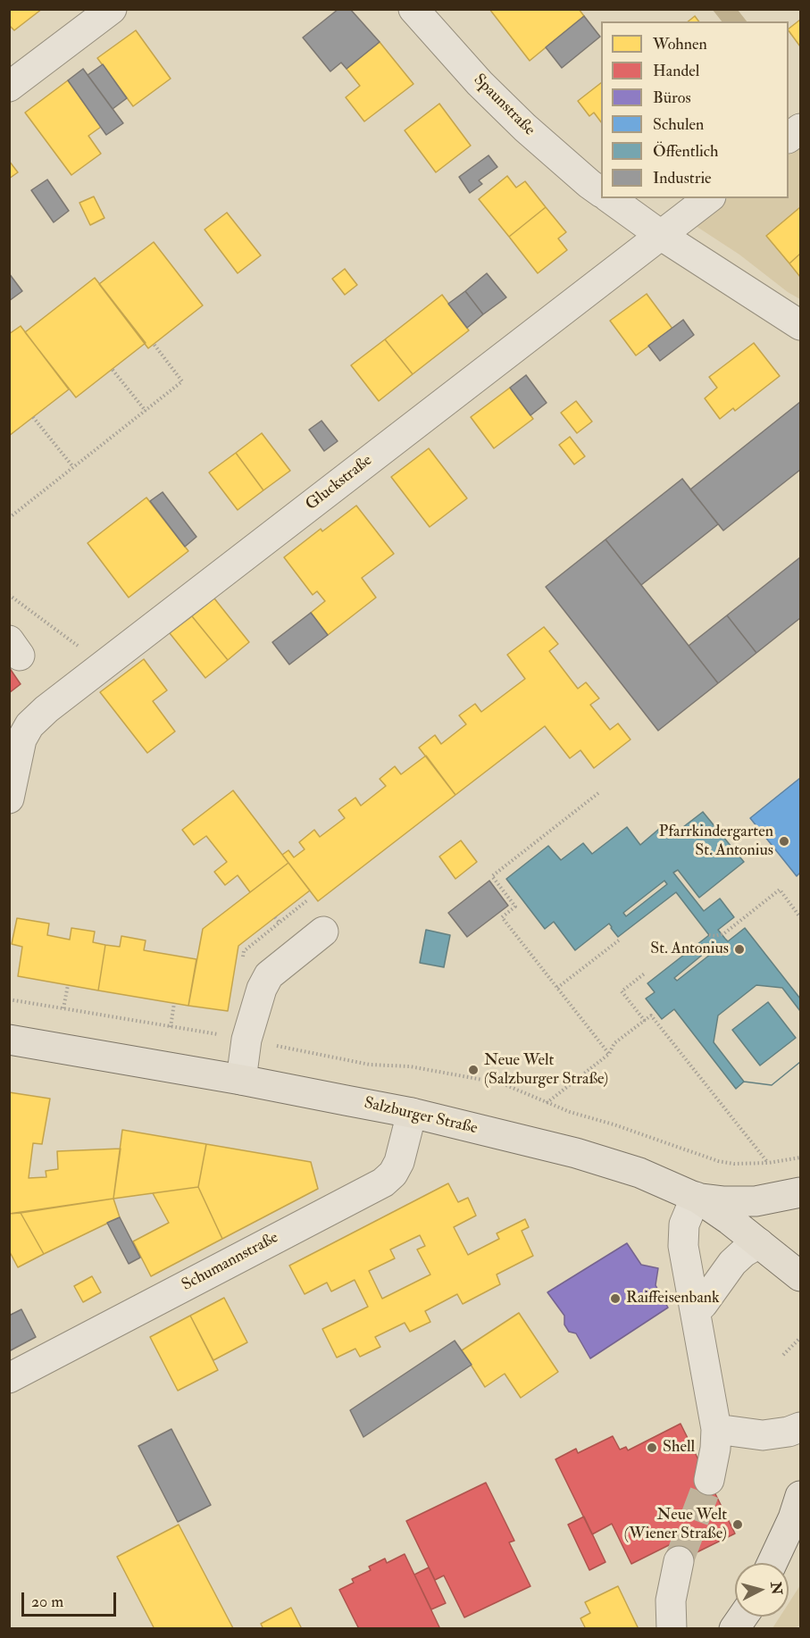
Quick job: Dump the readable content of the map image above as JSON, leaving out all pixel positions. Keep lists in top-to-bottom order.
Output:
{
  "streets": {
    "main road": ["Salzburger Straße"],
    "street": ["Spaunstraße", "Gluckstraße", "Schumannstraße"]
  },
  "crossings": [
    ["Salzburger Straße", "Schumannstraße"]
  ],
  "places": [
    "Pfarrkindergarten St. Antonius",
    "St. Antonius",
    "Neue Welt (Salzburger Straße)",
    "Raiffeisenbank",
    "Shell",
    "Neue Welt (Wiener Straße)"
  ],
  "legend": [
    "Wohnen",
    "Handel",
    "Büros",
    "Schulen",
    "Öffentlich",
    "Industrie"
  ],
  "scale_bar": "20 m",
  "north": "right"
}
